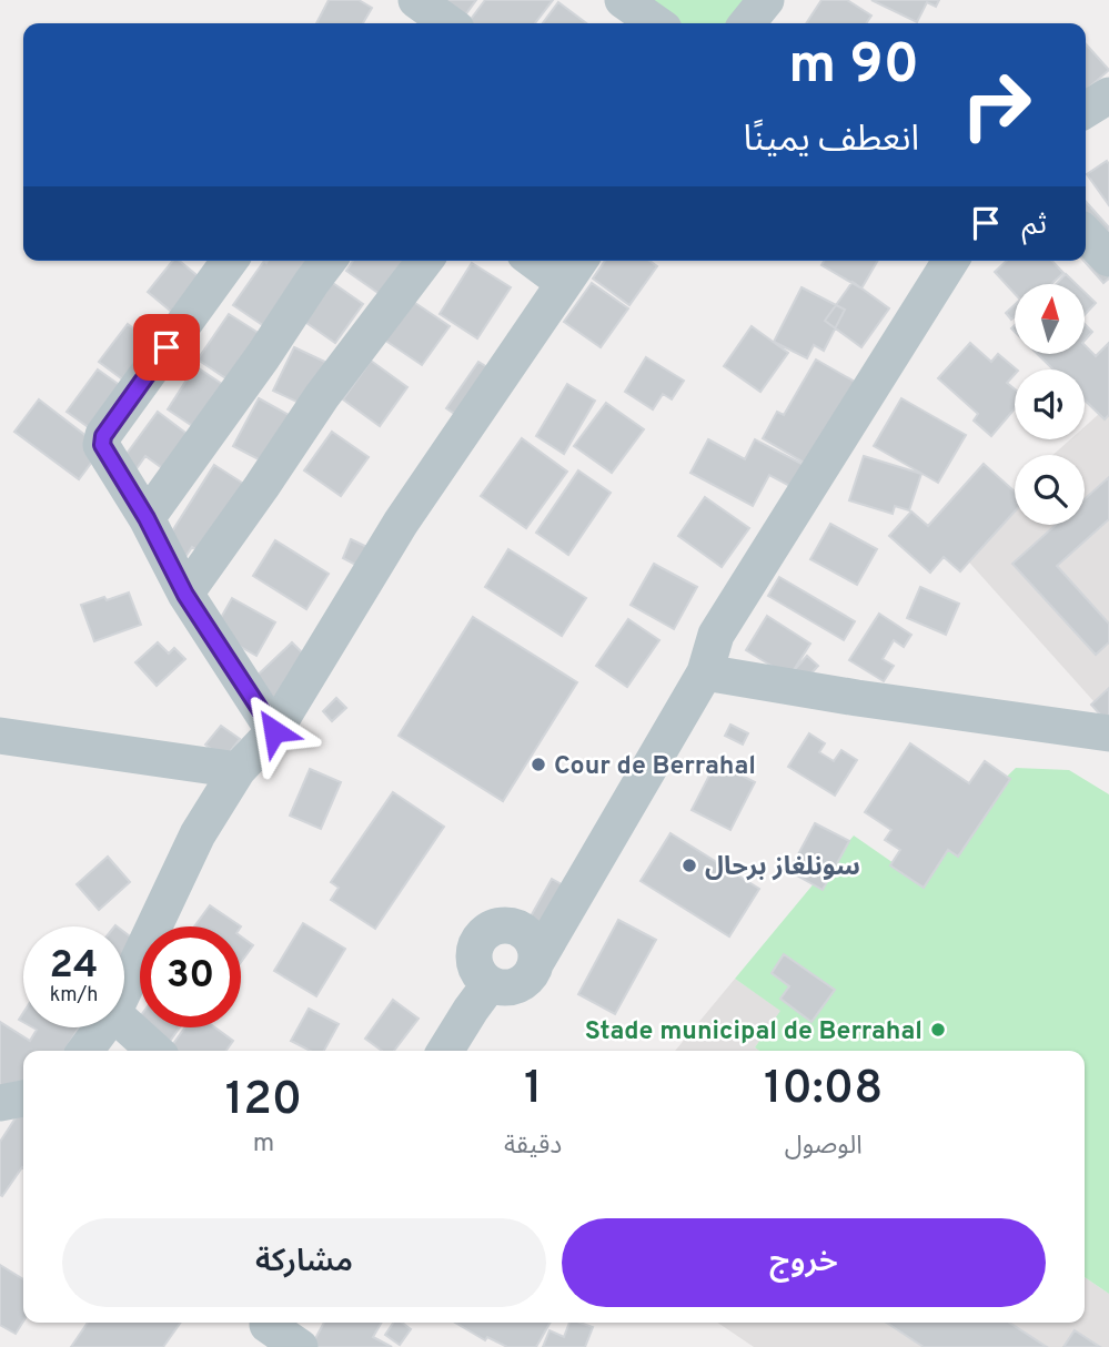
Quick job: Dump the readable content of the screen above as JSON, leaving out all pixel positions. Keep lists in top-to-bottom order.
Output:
{
  "places": ["Cour de Berrahal", "سونلغاز برحال", "Stade municipal de Berrahal"],
  "north": "top",
  "page": {
    "turn": ["90 m", "انعطف يمينًا"],
    "then": "ثم",
    "speed": "24 km/h",
    "limit": "30",
    "eta": [
      "10:08",
      "الوصول",
      "1",
      "دقيقة",
      "120",
      "m"
    ],
    "buttons": ["خروج", "مشاركة"]
  }
}
